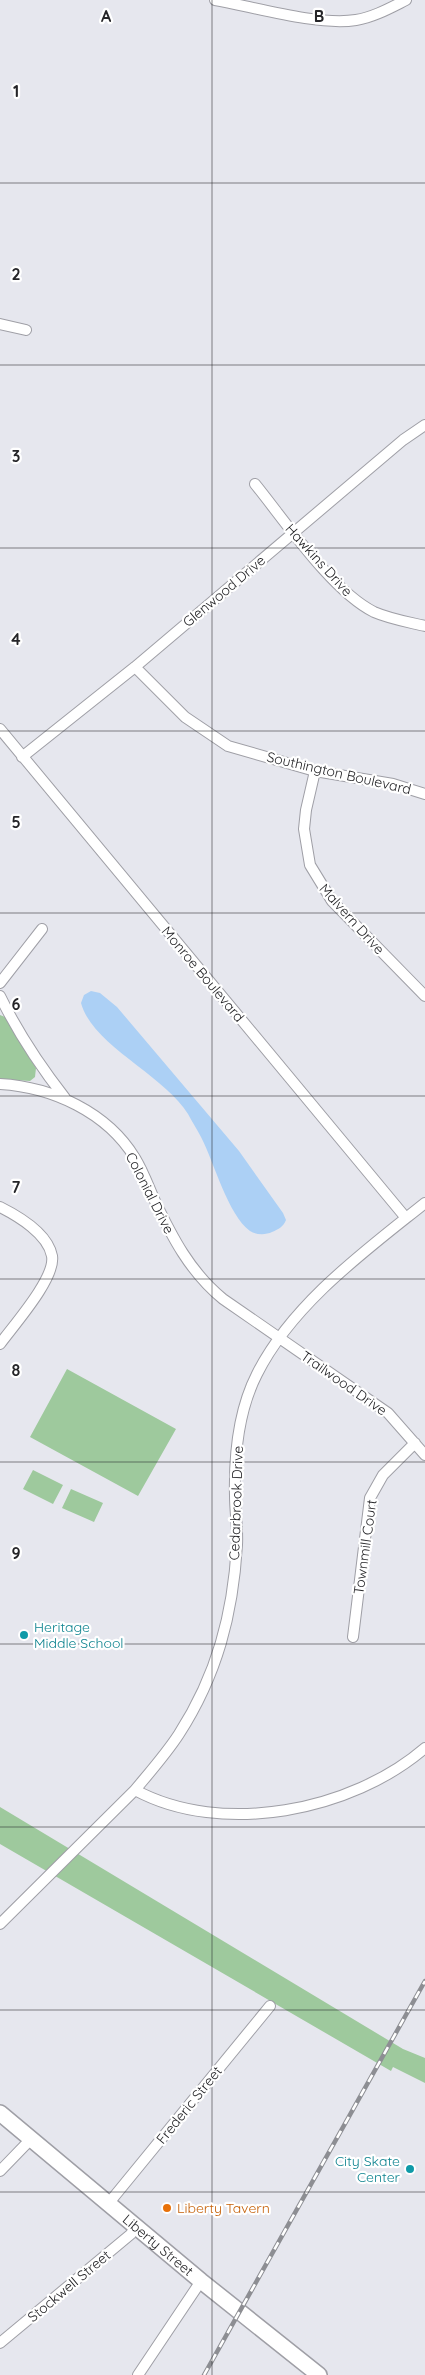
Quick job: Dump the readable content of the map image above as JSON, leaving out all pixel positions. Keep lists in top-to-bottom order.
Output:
{
  "streets": {
    "street": [
      "Hawkins Drive",
      "Glenwood Drive",
      "Southington Boulevard",
      "Malvern Drive",
      "Monroe Boulevard",
      "Colonial Drive",
      "Trailwood Drive",
      "Cedarbrook Drive",
      "Townmill Court",
      "Frederic Street",
      "Liberty Street",
      "Stockwell Street"
    ]
  },
  "crossings": [
    ["Hawkins Drive", "Glenwood Drive"],
    ["Glenwood Drive", "Southington Boulevard"],
    ["Glenwood Drive", "Monroe Boulevard"],
    ["Southington Boulevard", "Malvern Drive"],
    ["Monroe Boulevard", "Cedarbrook Drive"],
    ["Colonial Drive", "Trailwood Drive"],
    ["Colonial Drive", "Cedarbrook Drive"],
    ["Trailwood Drive", "Cedarbrook Drive"],
    ["Trailwood Drive", "Townmill Court"],
    ["Frederic Street", "Liberty Street"],
    ["Liberty Street", "Stockwell Street"]
  ],
  "places": ["Heritage Middle School", "City Skate Center", "Liberty Tavern"],
  "grid": {
    "columns": ["A", "B"],
    "rows": [
      "1",
      "2",
      "3",
      "4",
      "5",
      "6",
      "7",
      "8",
      "9"
    ]
  }
}
